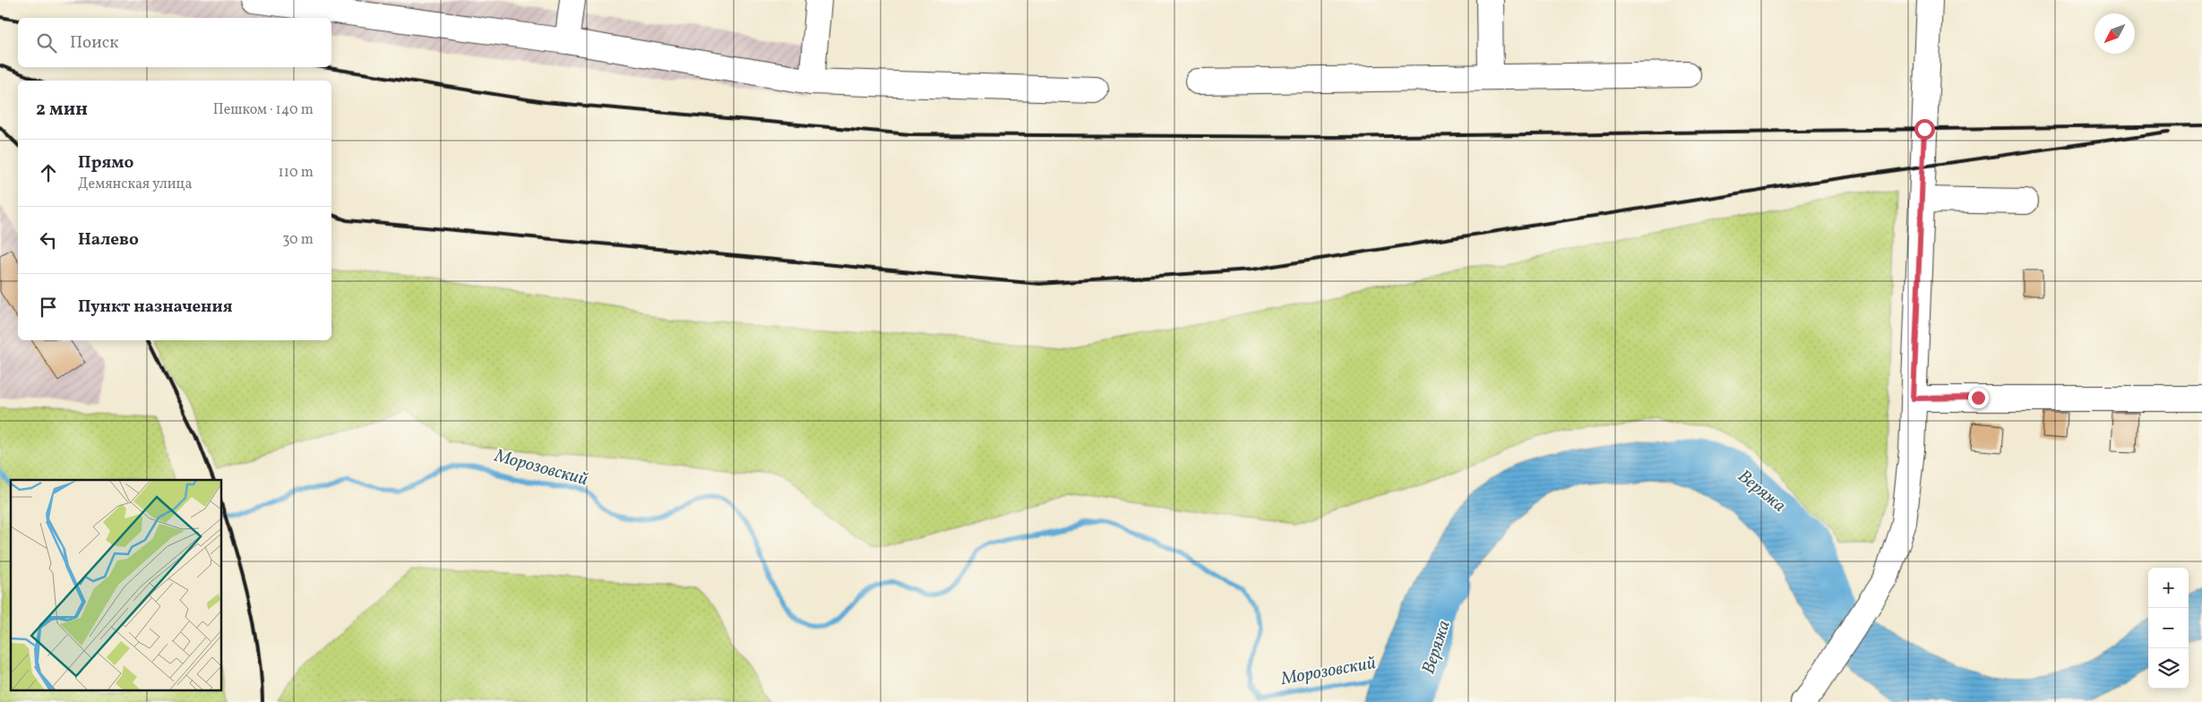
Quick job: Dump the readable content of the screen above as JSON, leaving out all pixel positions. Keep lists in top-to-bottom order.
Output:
{
  "water": ["Морозовский", "Веряжа"],
  "north": "bottom left",
  "page": {
    "search": "Поиск",
    "heading": ["2 мин", "Пешком · 140 m"],
    "list": [
      ["Прямо", "Демянская улица", "110 m"],
      ["Налево", "30 m"],
      "Пункт назначения"
    ],
    "map_buttons": ["+", "−"]
  }
}
